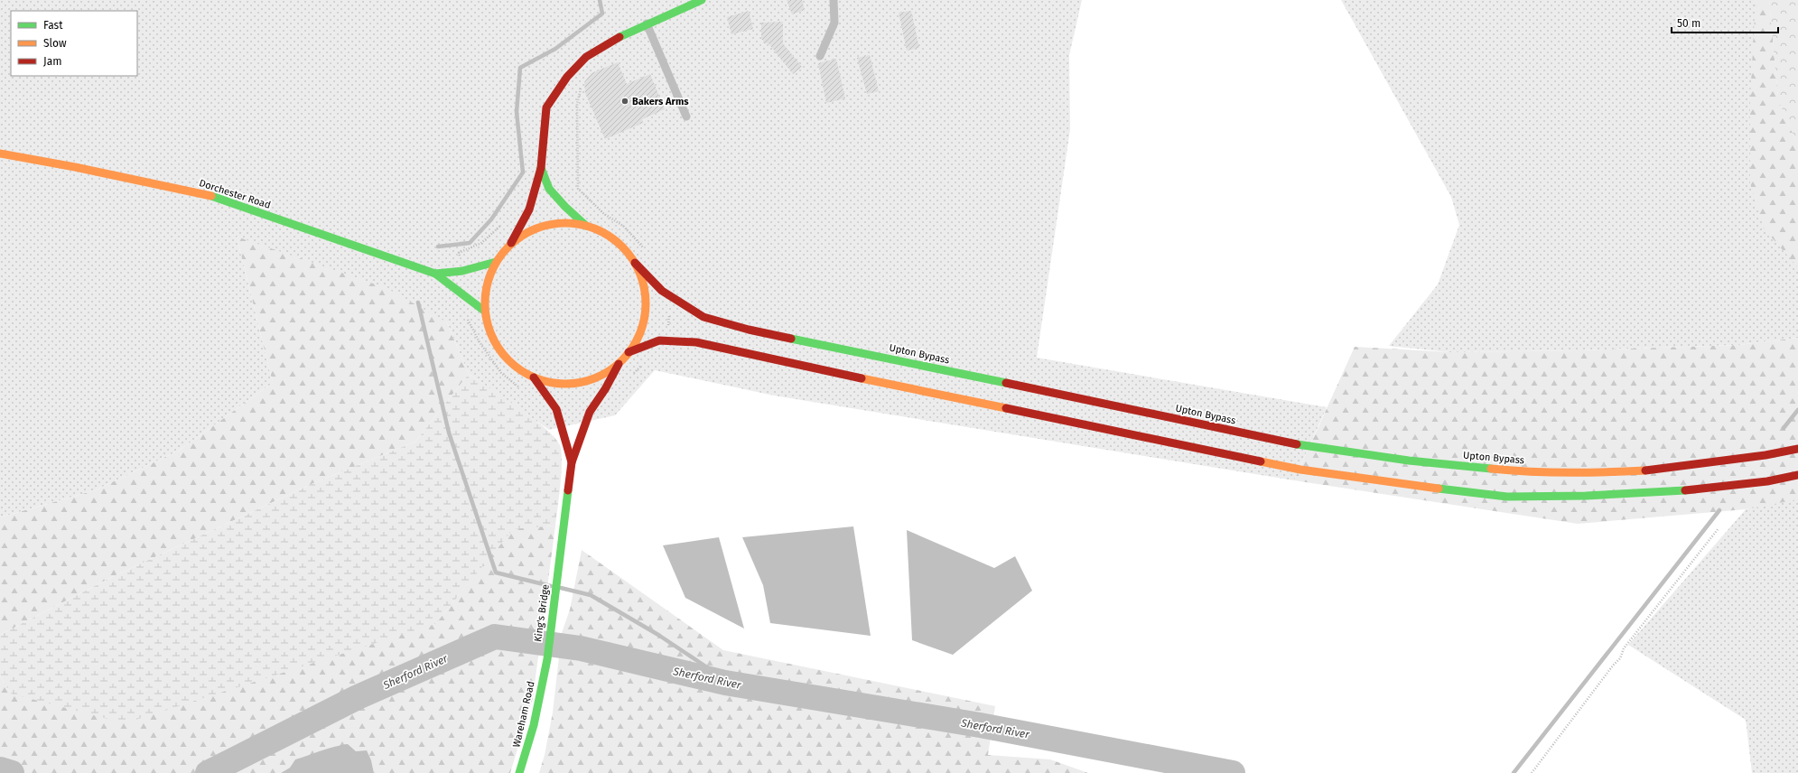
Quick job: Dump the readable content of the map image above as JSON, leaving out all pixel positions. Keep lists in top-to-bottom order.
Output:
{
  "streets": {
    "main road": [
      "Dorchester Road",
      "Upton Bypass",
      "King's Bridge",
      "Wareham Road"
    ]
  },
  "crossings": [
    ["King's Bridge", "Wareham Road"]
  ],
  "water": ["Sherford River"],
  "places": ["Bakers Arms"],
  "legend": ["Fast", "Slow", "Jam"],
  "scale_bar": "50 m"
}
